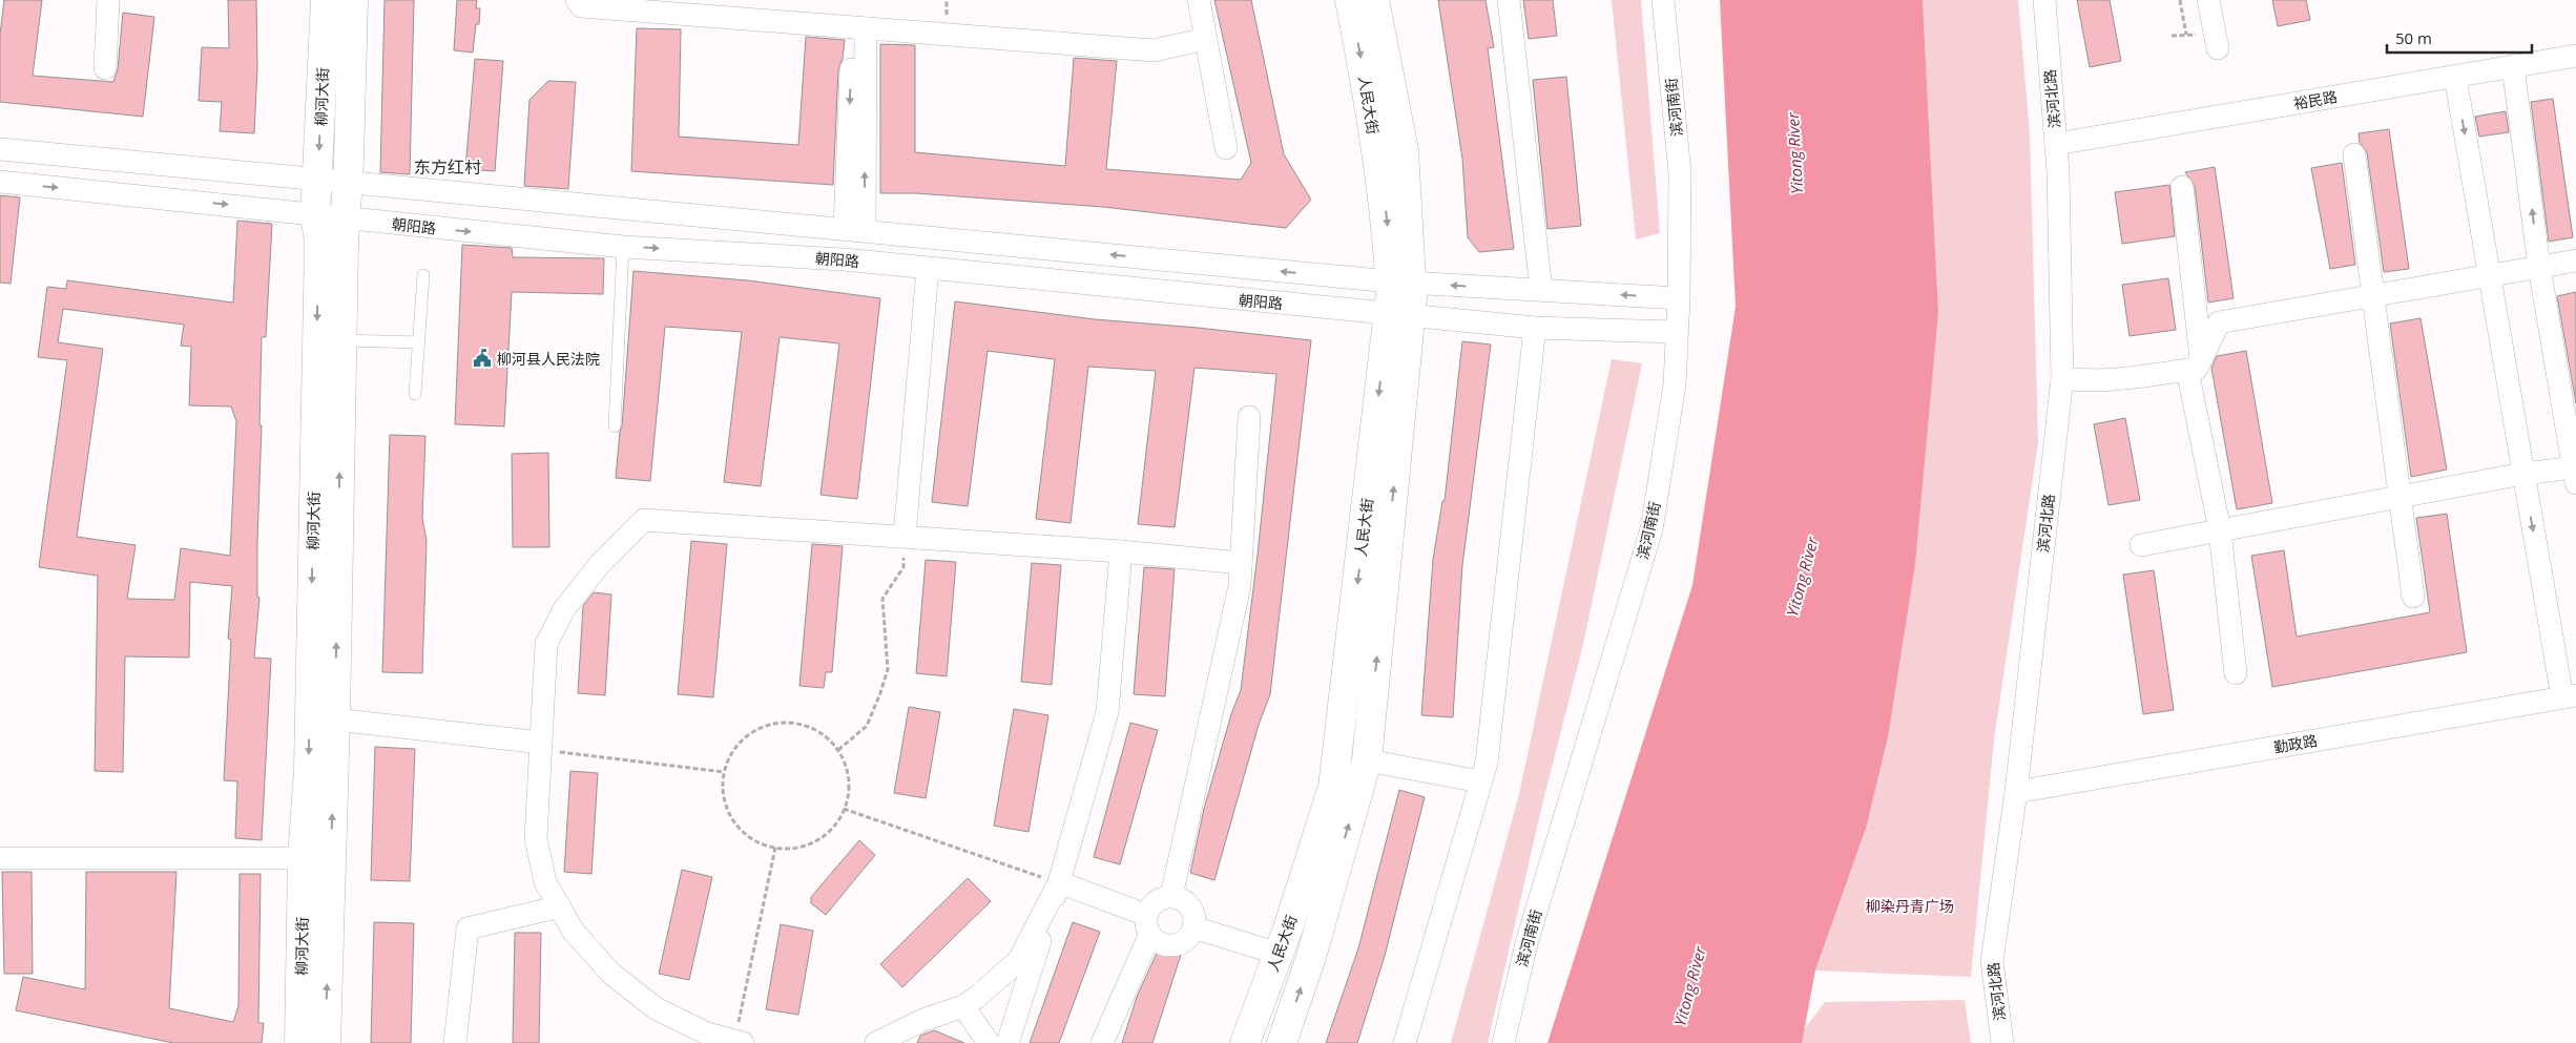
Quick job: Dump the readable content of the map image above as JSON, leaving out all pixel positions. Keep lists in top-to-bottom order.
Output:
{
  "streets": {
    "main road": ["柳河大街", "人民大街"],
    "street": [
      "滨河北路",
      "裕民路",
      "滨河南街",
      "朝阳路",
      "勤政路"
    ]
  },
  "crossings": [
    ["柳河大街", "朝阳路"],
    ["滨河北路", "裕民路"],
    ["滨河北路", "勤政路"],
    ["人民大街", "朝阳路"],
    ["滨河南街", "朝阳路"]
  ],
  "districts": ["东方红村"],
  "water": ["Yitong River"],
  "parks": ["柳染丹青广场"],
  "places": {
    "public building": ["柳河县人民法院"]
  },
  "scale_bar": "50 m"
}
